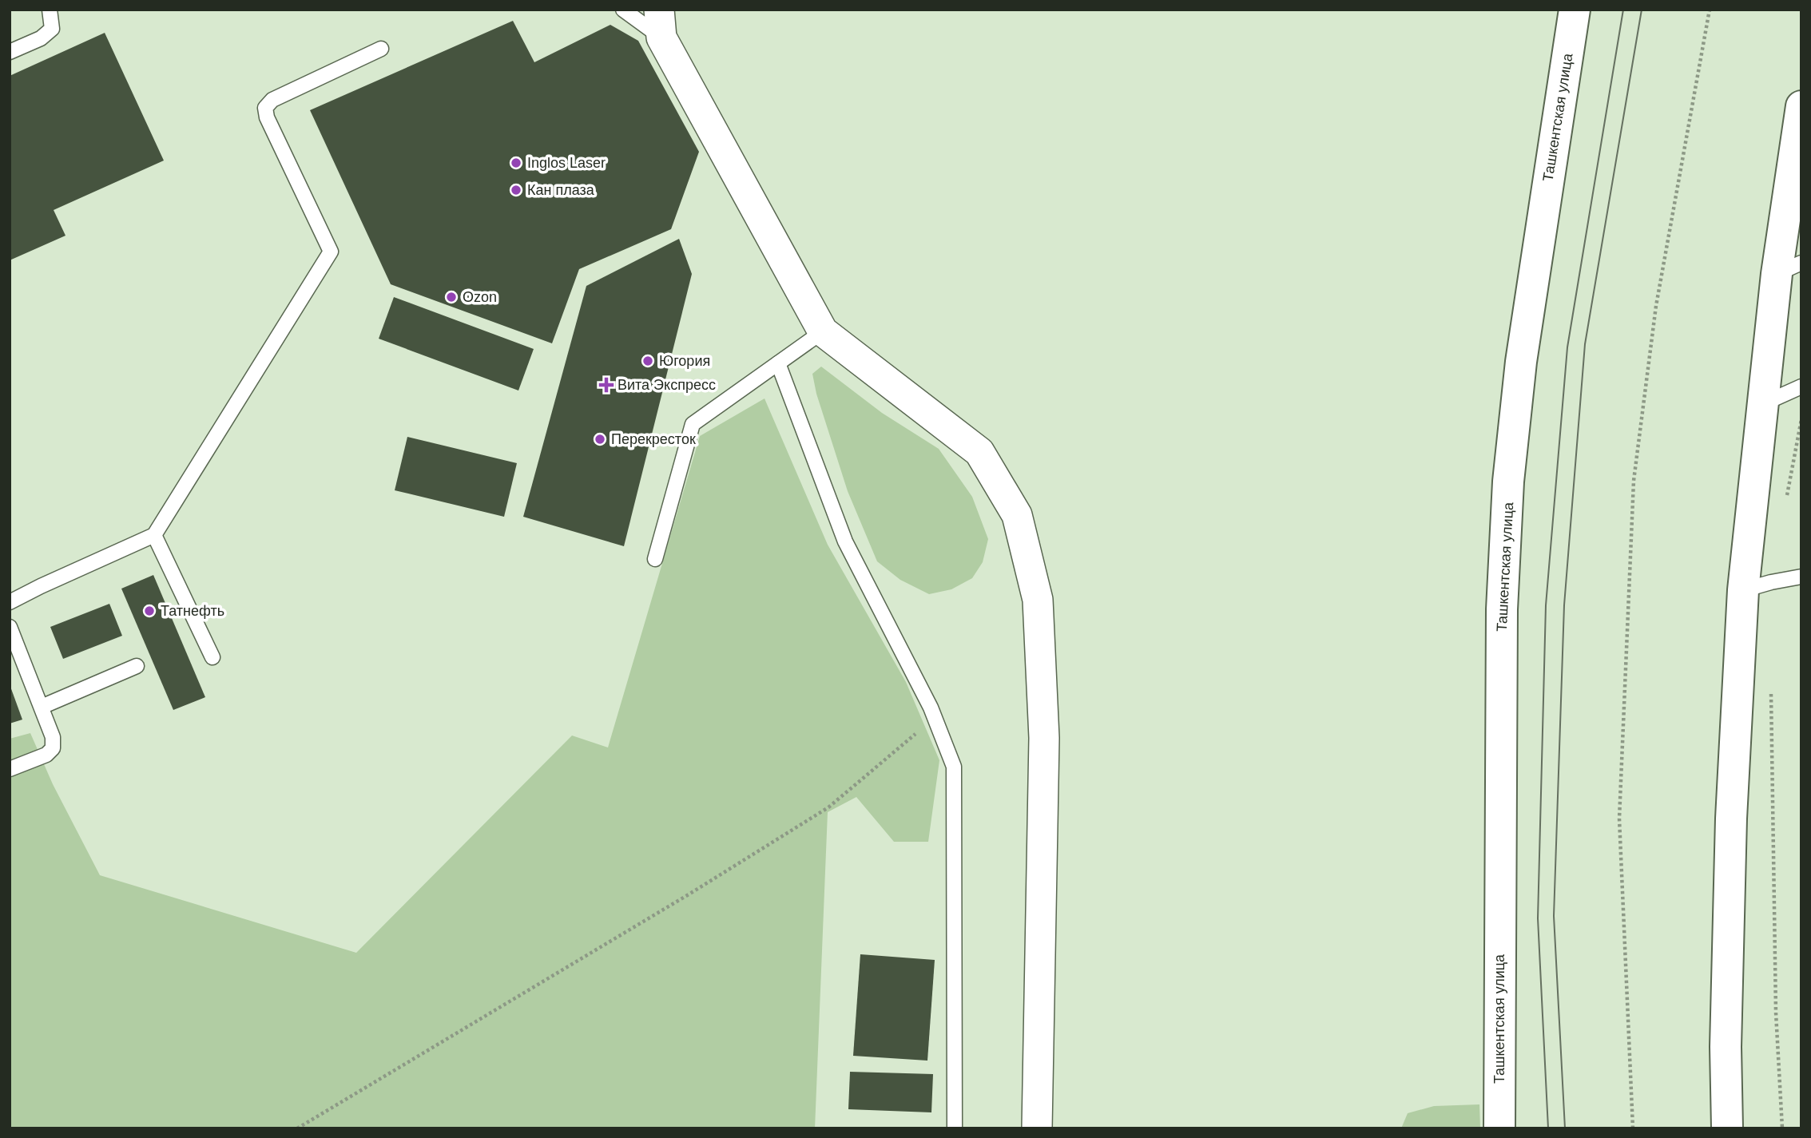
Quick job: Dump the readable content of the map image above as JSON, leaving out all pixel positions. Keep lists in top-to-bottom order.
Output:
{
  "streets": {
    "main road": ["Ташкентская улица"]
  },
  "places": {
    "other": [
      "Inglos Laser",
      "Кан плаза",
      "Ozon",
      "Югория",
      "Перекресток",
      "Татнефть"
    ],
    "health": ["Вита Экспресс"]
  }
}
